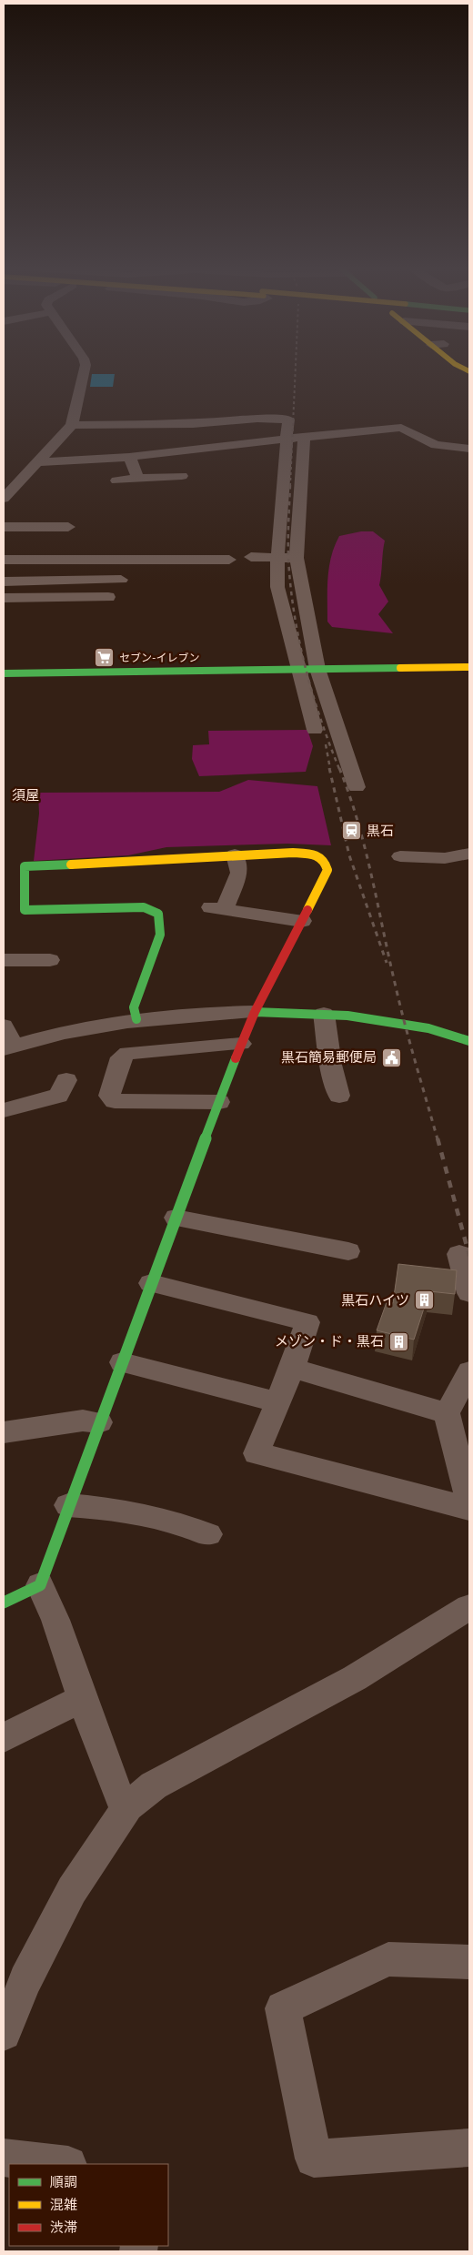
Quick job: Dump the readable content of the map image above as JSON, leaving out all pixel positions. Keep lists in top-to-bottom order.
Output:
{
  "districts": ["須屋"],
  "places": {
    "supermarket": ["セブン-イレブン"],
    "station": ["黒石"],
    "public building": ["黒石簡易郵便局"],
    "building": ["黒石ハイツ", "メゾン・ド・黒石"]
  },
  "legend": ["順調", "混雑", "渋滞"]
}
